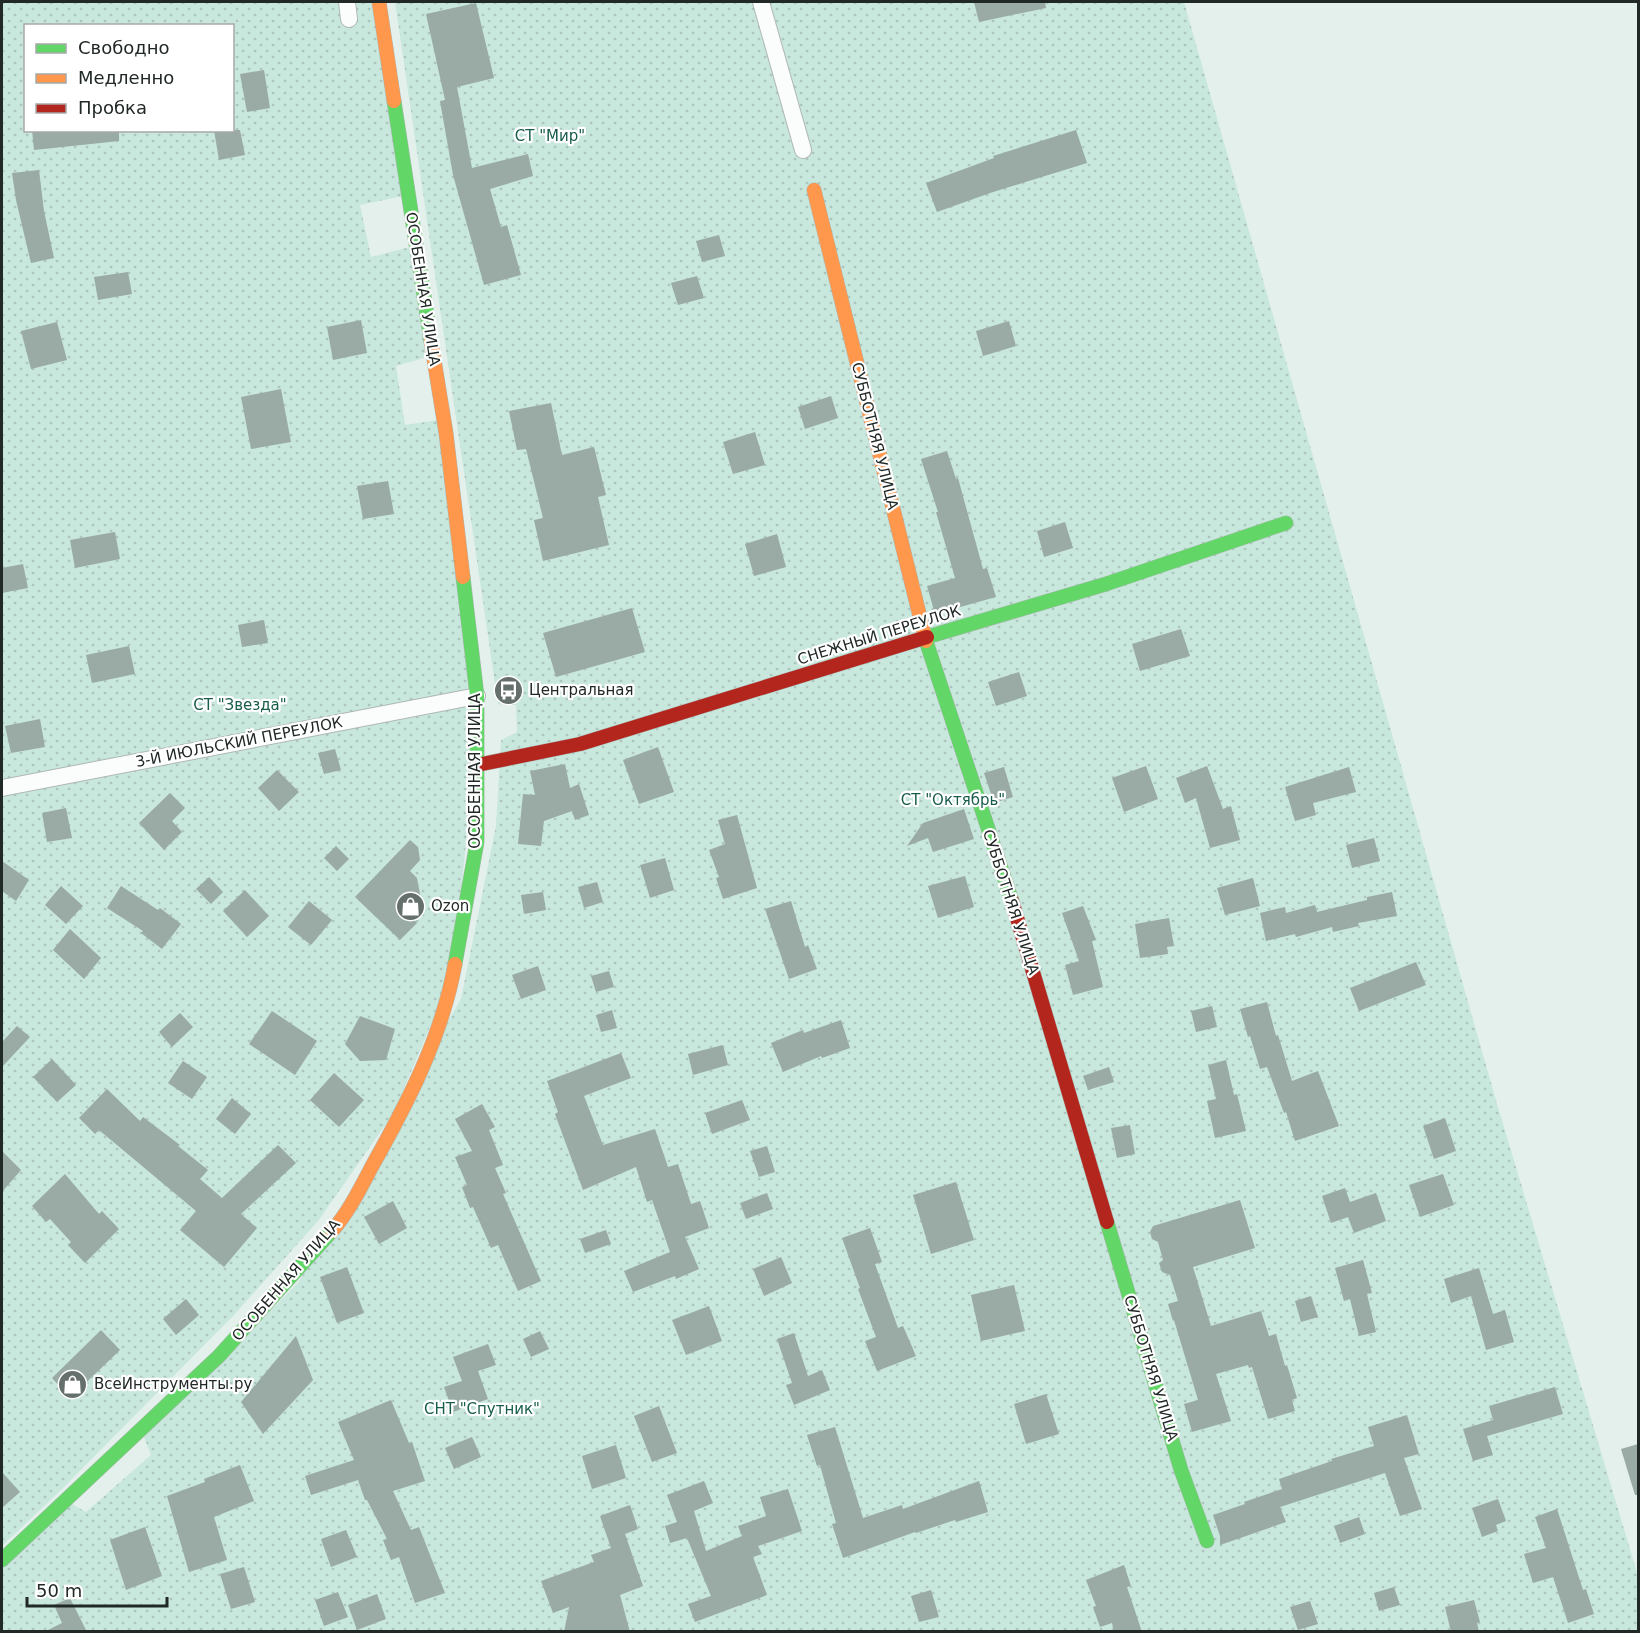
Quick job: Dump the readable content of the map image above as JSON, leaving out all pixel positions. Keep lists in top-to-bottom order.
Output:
{
  "streets": {
    "street": [
      "ОСОБЕННАЯ УЛИЦА",
      "СУББОТНЯЯ УЛИЦА",
      "СНЕЖНЫЙ ПЕРЕУЛОК",
      "3-Й ИЮЛЬСКИЙ ПЕРЕУЛОК"
    ]
  },
  "crossings": [
    ["ОСОБЕННАЯ УЛИЦА", "СНЕЖНЫЙ ПЕРЕУЛОК"],
    ["ОСОБЕННАЯ УЛИЦА", "3-Й ИЮЛЬСКИЙ ПЕРЕУЛОК"],
    ["СУББОТНЯЯ УЛИЦА", "СНЕЖНЫЙ ПЕРЕУЛОК"]
  ],
  "parks": [
    "СТ \"Мир\"",
    "СТ \"Звезда\"",
    "СТ \"Октябрь\"",
    "СНТ \"Спутник\""
  ],
  "places": {
    "bus stop": ["Центральная"],
    "shop": ["Ozon", "ВсеИнструменты.ру"]
  },
  "legend": ["Свободно", "Медленно", "Пробка"],
  "scale_bar": "50 m"
}
